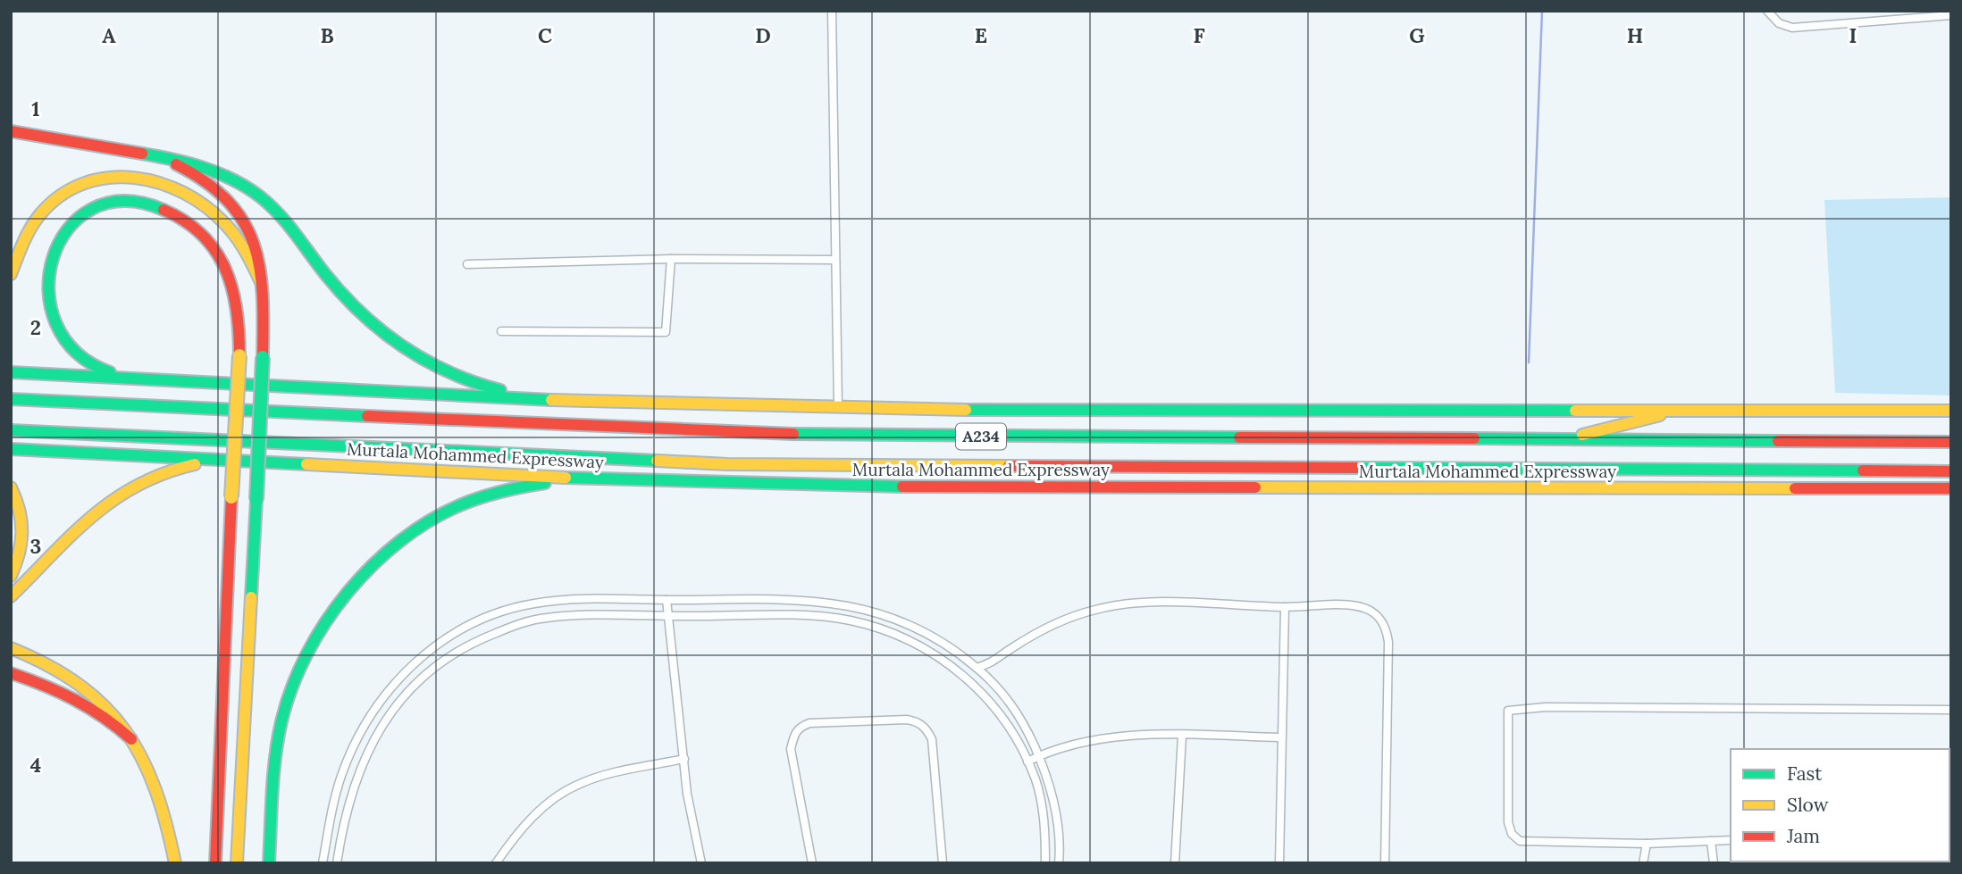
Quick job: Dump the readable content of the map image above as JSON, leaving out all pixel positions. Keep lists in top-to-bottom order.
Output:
{
  "streets": {
    "main road": ["A234", "Murtala Mohammed Expressway"]
  },
  "legend": ["Fast", "Slow", "Jam"],
  "grid": {
    "columns": [
      "A",
      "B",
      "C",
      "D",
      "E",
      "F",
      "G",
      "H",
      "I"
    ],
    "rows": [
      "1",
      "2",
      "3",
      "4"
    ]
  }
}
